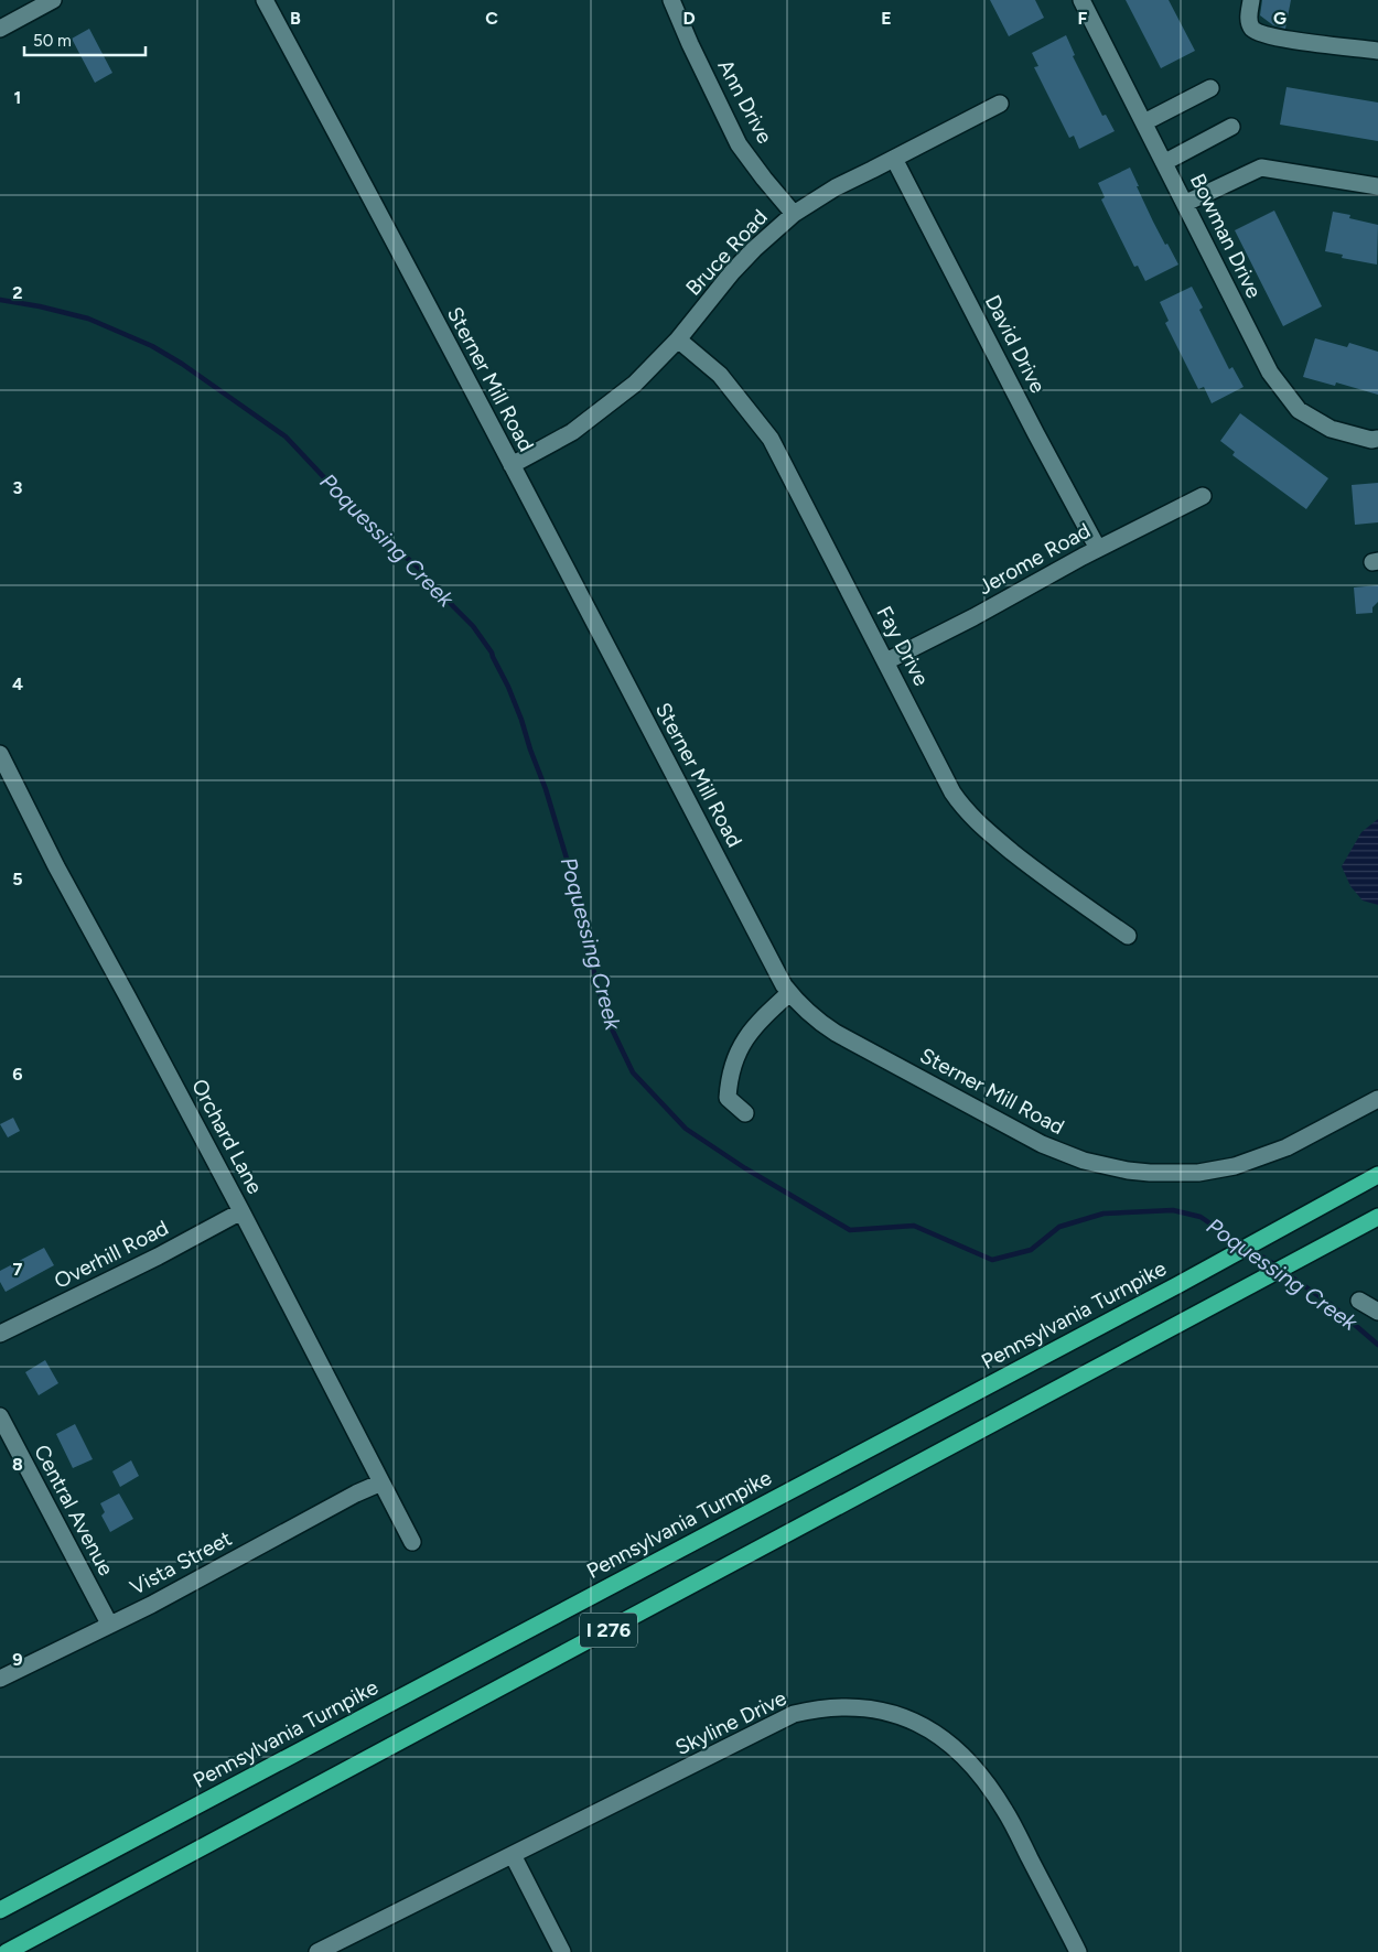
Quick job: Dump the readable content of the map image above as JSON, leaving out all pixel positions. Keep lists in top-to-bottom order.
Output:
{
  "streets": {
    "highway": ["Pennsylvania Turnpike", "I 276"],
    "street": [
      "Ann Drive",
      "Bowman Drive",
      "Bruce Road",
      "David Drive",
      "Sterner Mill Road",
      "Jerome Road",
      "Fay Drive",
      "Orchard Lane",
      "Overhill Road",
      "Central Avenue",
      "Vista Street",
      "Skyline Drive"
    ]
  },
  "crossings": [
    ["Ann Drive", "Bruce Road"],
    ["Bruce Road", "David Drive"],
    ["Bruce Road", "Sterner Mill Road"],
    ["Bruce Road", "Fay Drive"],
    ["David Drive", "Jerome Road"],
    ["Jerome Road", "Fay Drive"],
    ["Orchard Lane", "Overhill Road"],
    ["Orchard Lane", "Vista Street"],
    ["Central Avenue", "Vista Street"]
  ],
  "water": ["Poquessing Creek"],
  "scale_bar": "50 m",
  "grid": {
    "columns": [
      "B",
      "C",
      "D",
      "E",
      "F",
      "G"
    ],
    "rows": [
      "1",
      "2",
      "3",
      "4",
      "5",
      "6",
      "7",
      "8",
      "9"
    ]
  }
}
